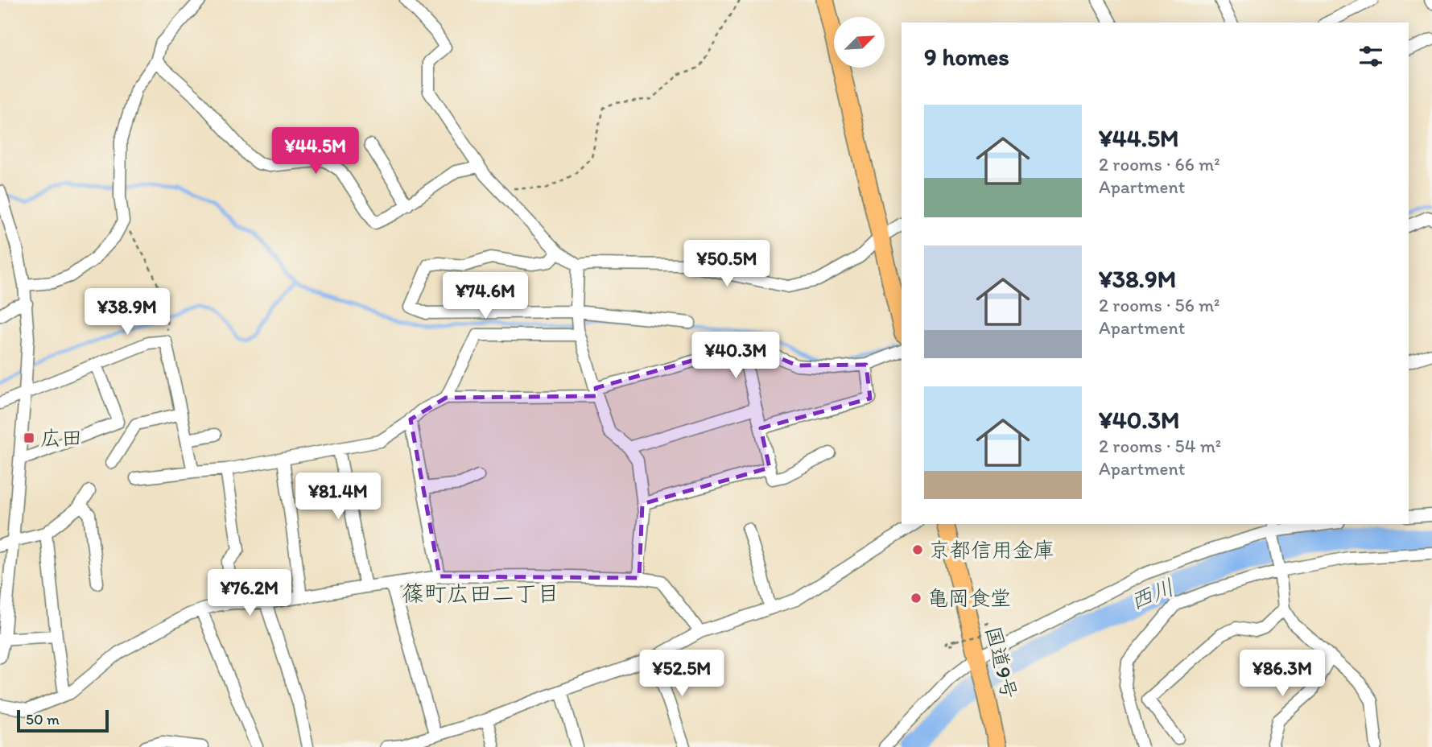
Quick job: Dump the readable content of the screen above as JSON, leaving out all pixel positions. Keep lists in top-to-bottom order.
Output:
{
  "streets": {
    "highway": ["国道9号"]
  },
  "districts": ["篠町広田二丁目"],
  "water": ["西川"],
  "places": {
    "transit": ["広田"],
    "other": ["京都信用金庫", "亀岡食堂"]
  },
  "scale_bar": "50 m",
  "north": "top right",
  "page": {
    "heading": "9 homes",
    "list": [
      {
        "name": "¥44.5M",
        "note": "2 rooms · 66 m² · Apartment"
      },
      {
        "name": "¥38.9M",
        "note": "2 rooms · 56 m² · Apartment"
      },
      {
        "name": "¥40.3M",
        "note": "2 rooms · 54 m² · Apartment"
      }
    ],
    "price": [
      "¥44.5M",
      "¥50.5M",
      "¥74.6M",
      "¥38.9M",
      "¥40.3M",
      "¥81.4M",
      "¥76.2M",
      "¥52.5M",
      "¥86.3M"
    ],
    "scale": "50 m"
  }
}
